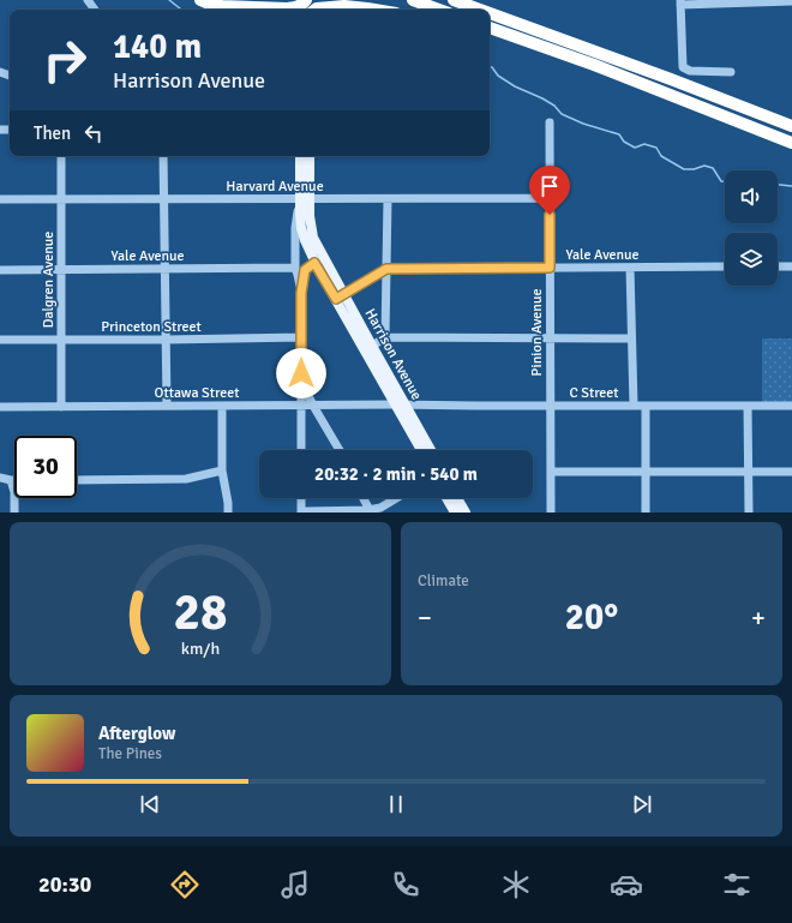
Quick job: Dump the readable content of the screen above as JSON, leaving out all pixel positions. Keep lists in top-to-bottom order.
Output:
{
  "streets": {
    "main road": ["Harrison Avenue"],
    "street": [
      "Harvard Avenue",
      "Yale Avenue",
      "Dalgren Avenue",
      "Princeton Street",
      "Pinion Avenue",
      "Ottawa Street",
      "C Street"
    ]
  },
  "crossings": [
    ["Harvard Avenue", "Dalgren Avenue"],
    ["Harvard Avenue", "Pinion Avenue"],
    ["Harvard Avenue", "Harrison Avenue"],
    ["Yale Avenue", "Dalgren Avenue"],
    ["Yale Avenue", "Pinion Avenue"],
    ["Dalgren Avenue", "Princeton Street"],
    ["Dalgren Avenue", "Ottawa Street"],
    ["Pinion Avenue", "C Street"],
    ["Harrison Avenue", "Ottawa Street"],
    ["Harrison Avenue", "C Street"],
    ["Ottawa Street", "C Street"]
  ],
  "page": {
    "turn": ["140 m", "Harrison Avenue"],
    "then": "Then",
    "limit": "30",
    "trip": "20:32 · 2 min · 540 m",
    "tile": "Climate",
    "heat": ["−", "20°", "+"],
    "song": ["Afterglow", "The Pines"],
    "tabs": "20:30",
    "gauge": ["28", "km/h"]
  }
}
